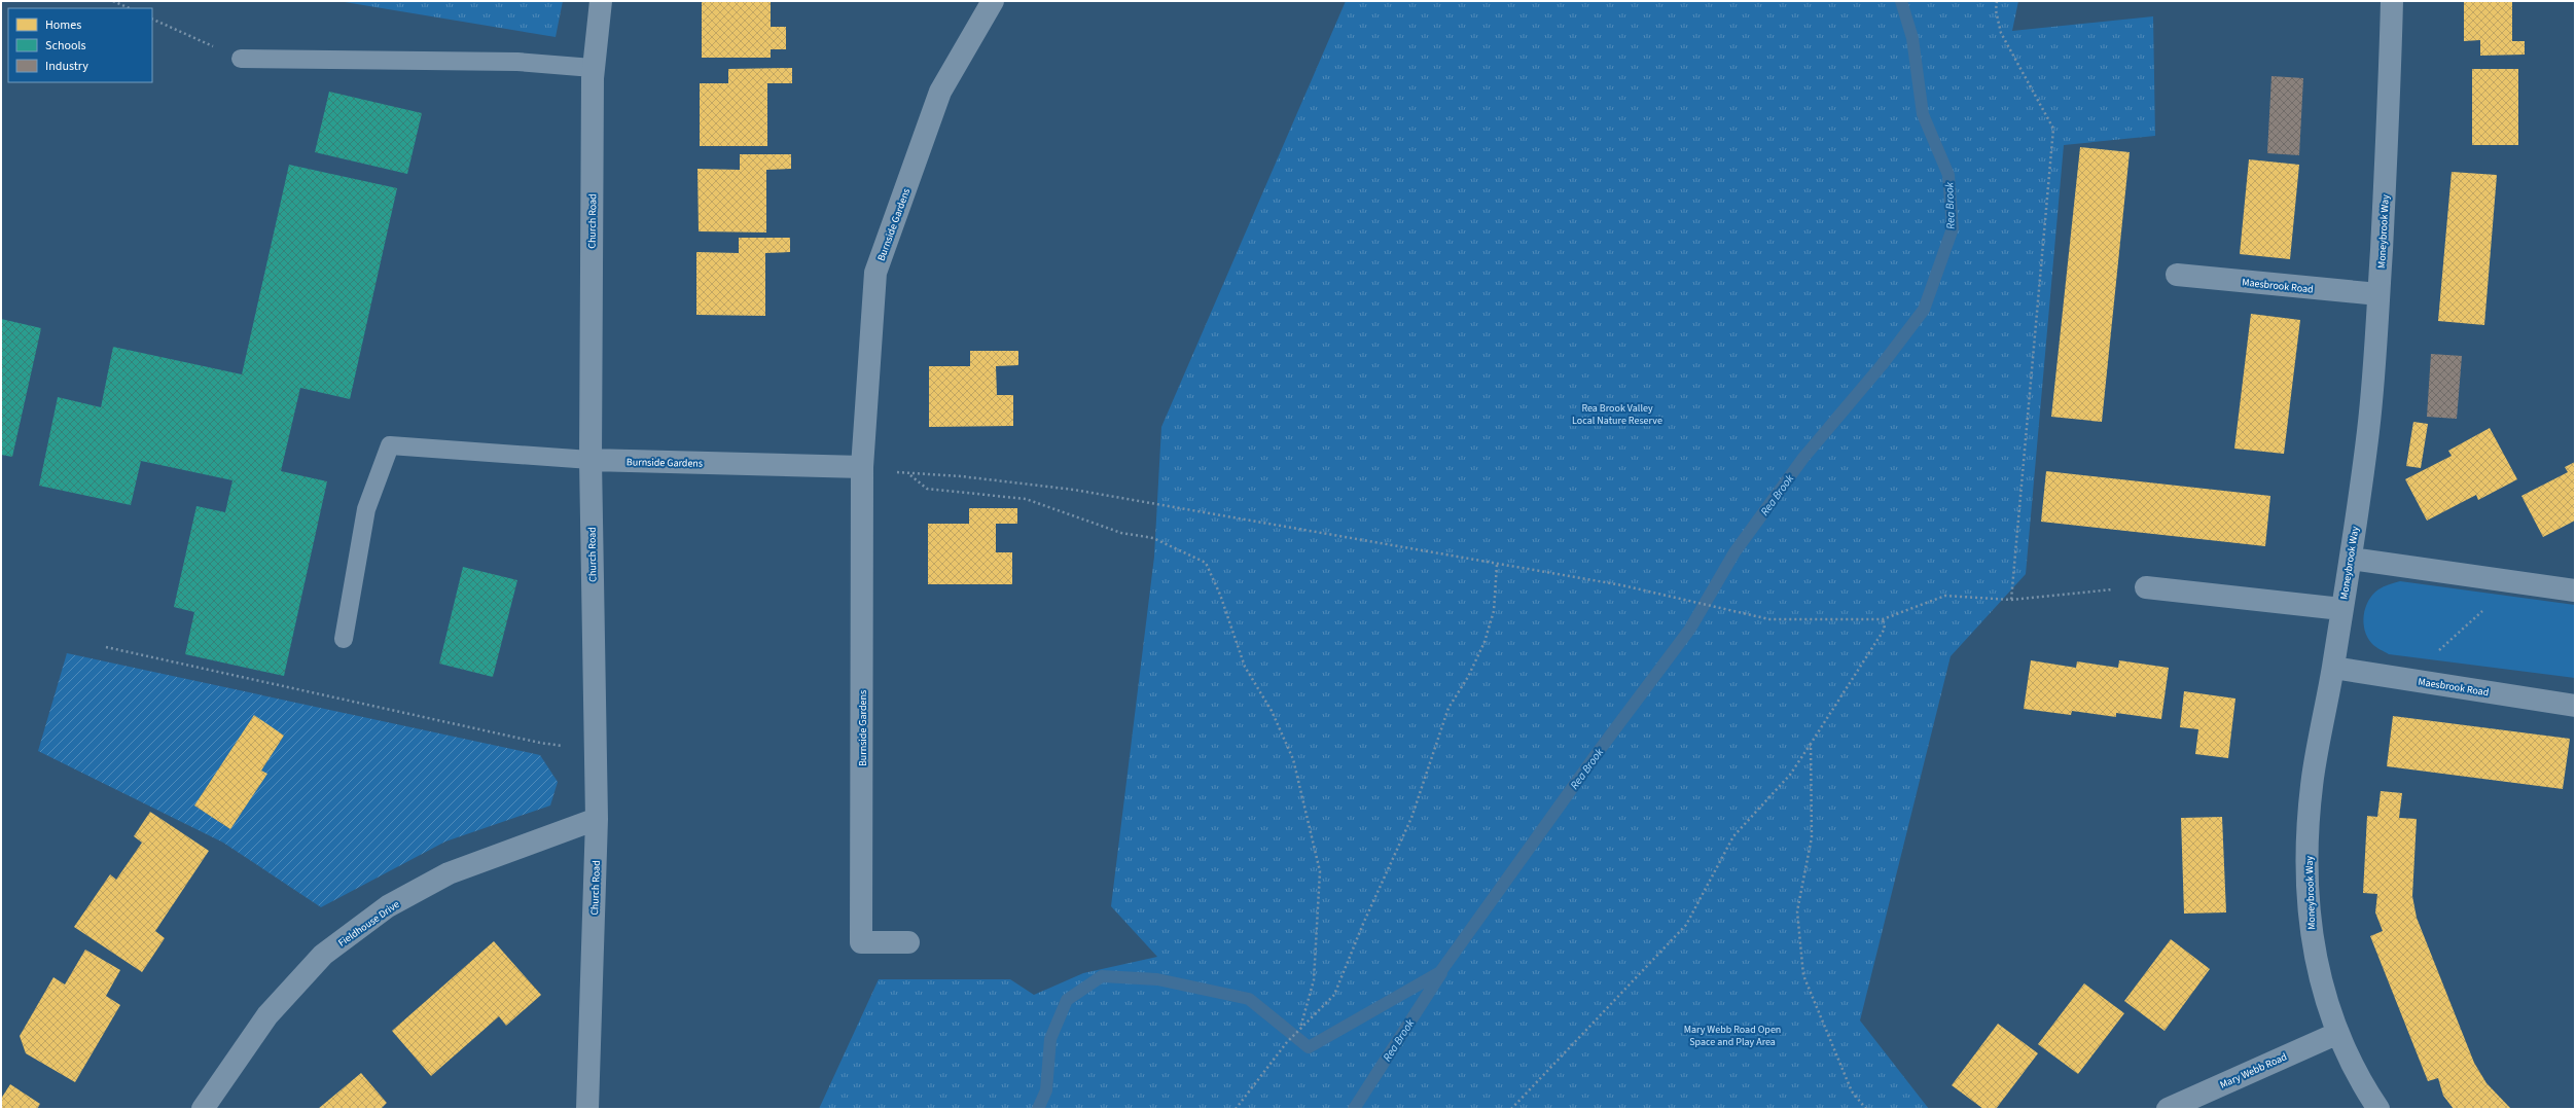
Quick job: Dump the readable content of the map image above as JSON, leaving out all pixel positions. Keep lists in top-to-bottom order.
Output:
{
  "streets": {
    "street": [
      "Church Road",
      "Burnside Gardens",
      "Moneybrook Way",
      "Maesbrook Road",
      "Fieldhouse Drive",
      "Mary Webb Road"
    ]
  },
  "crossings": [
    ["Church Road", "Burnside Gardens"],
    ["Church Road", "Fieldhouse Drive"],
    ["Moneybrook Way", "Maesbrook Road"],
    ["Moneybrook Way", "Mary Webb Road"]
  ],
  "water": ["Rea Brook"],
  "parks": ["Rea Brook Valley Local Nature Reserve", "Mary Webb Road Open Space and Play Area"],
  "legend": ["Homes", "Schools", "Industry"]
}
